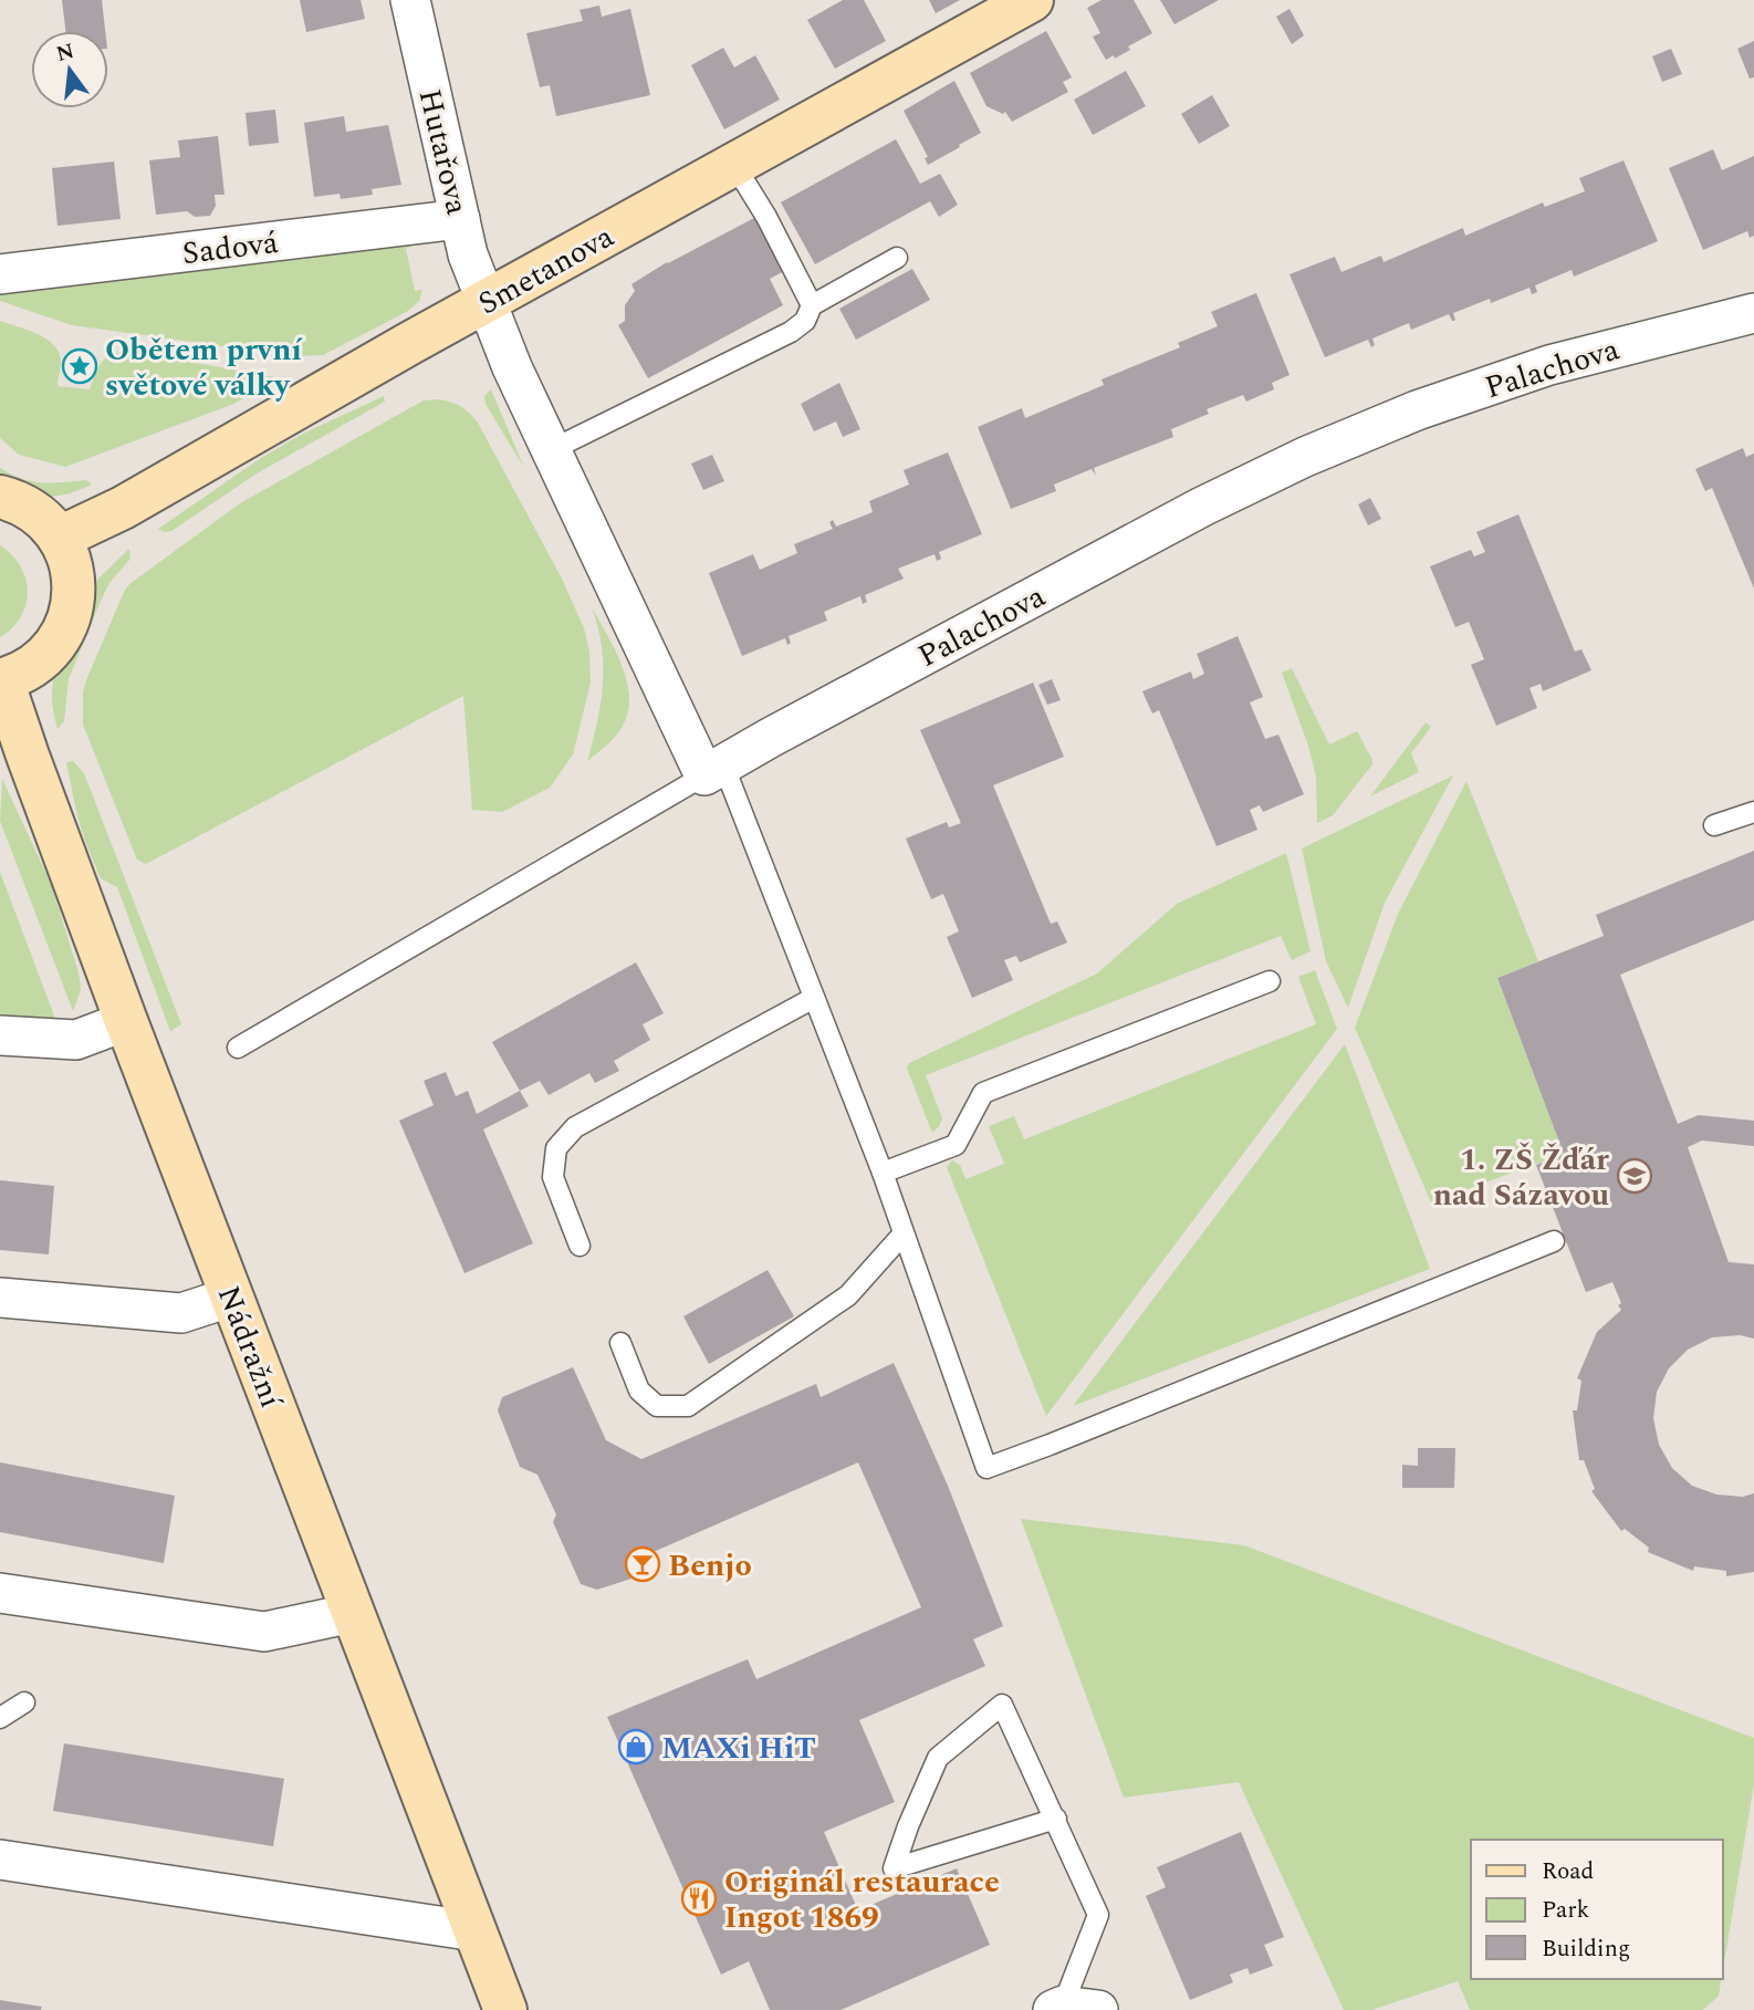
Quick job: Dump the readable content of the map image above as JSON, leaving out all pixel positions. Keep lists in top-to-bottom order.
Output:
{
  "streets": {
    "street": [
      "Hutařova",
      "Sadová",
      "Smetanova",
      "Palachova",
      "Nádražní"
    ]
  },
  "crossings": [
    ["Hutařova", "Sadová"],
    ["Hutařova", "Smetanova"]
  ],
  "places": {
    "place": ["Obětem první světové války"],
    "school or university": ["1. ZŠ Žďár nad Sázavou"],
    "bar": ["Benjo"],
    "shop": ["MAXi HiT"],
    "restaurant": ["Originál restaurace Ingot 1869"]
  },
  "legend": ["Road", "Park", "Building"],
  "north": "top"
}
